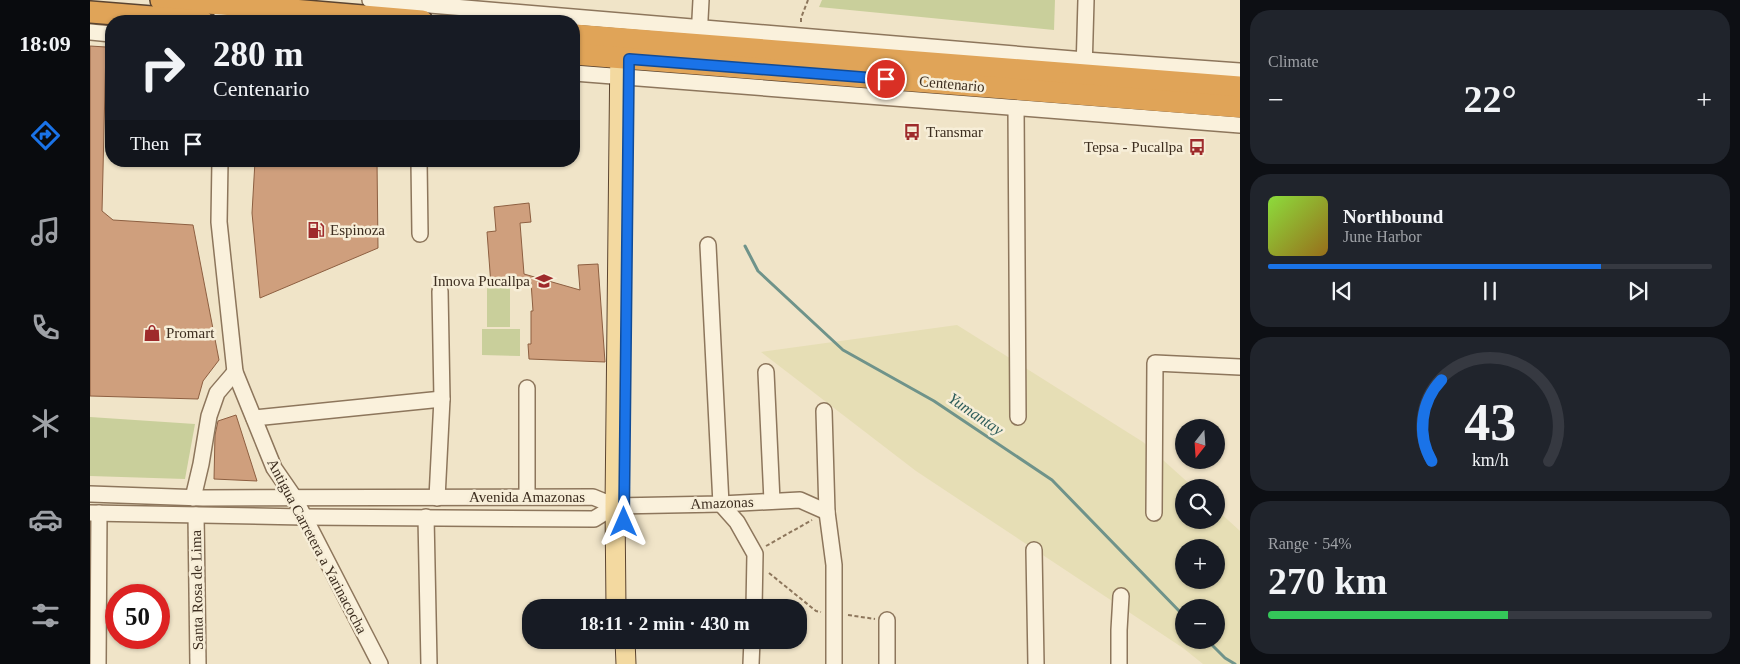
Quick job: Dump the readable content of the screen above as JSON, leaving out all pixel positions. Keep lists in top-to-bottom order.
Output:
{
  "streets": {
    "highway": ["Centenario"],
    "street": [
      "Avenida Amazonas",
      "Amazonas",
      "Antigua Carretera a Yarinacocha",
      "Santa Rosa de Lima"
    ]
  },
  "crossings": [
    ["Avenida Amazonas", "Amazonas"],
    ["Avenida Amazonas", "Antigua Carretera a Yarinacocha"],
    ["Avenida Amazonas", "Santa Rosa de Lima"]
  ],
  "water": ["Yumantay"],
  "places": {
    "bus stop": ["Transmar", "Tepsa - Pucallpa"],
    "fuel station": ["Espinoza"],
    "school or university": ["Innova Pucallpa"],
    "shop": ["Promart"]
  },
  "north": "bottom",
  "page": {
    "tabs": "18:09",
    "tile": [
      "Climate",
      ["Range · 54%", "270 km"]
    ],
    "turn": ["280 m", "Centenario"],
    "heat": ["−", "22°", "+"],
    "then": "Then",
    "song": ["Northbound", "June Harbor"],
    "map_buttons": ["+", "−"],
    "limit": "50",
    "trip": "18:11 · 2 min · 430 m",
    "gauge": ["43", "km/h"]
  }
}
